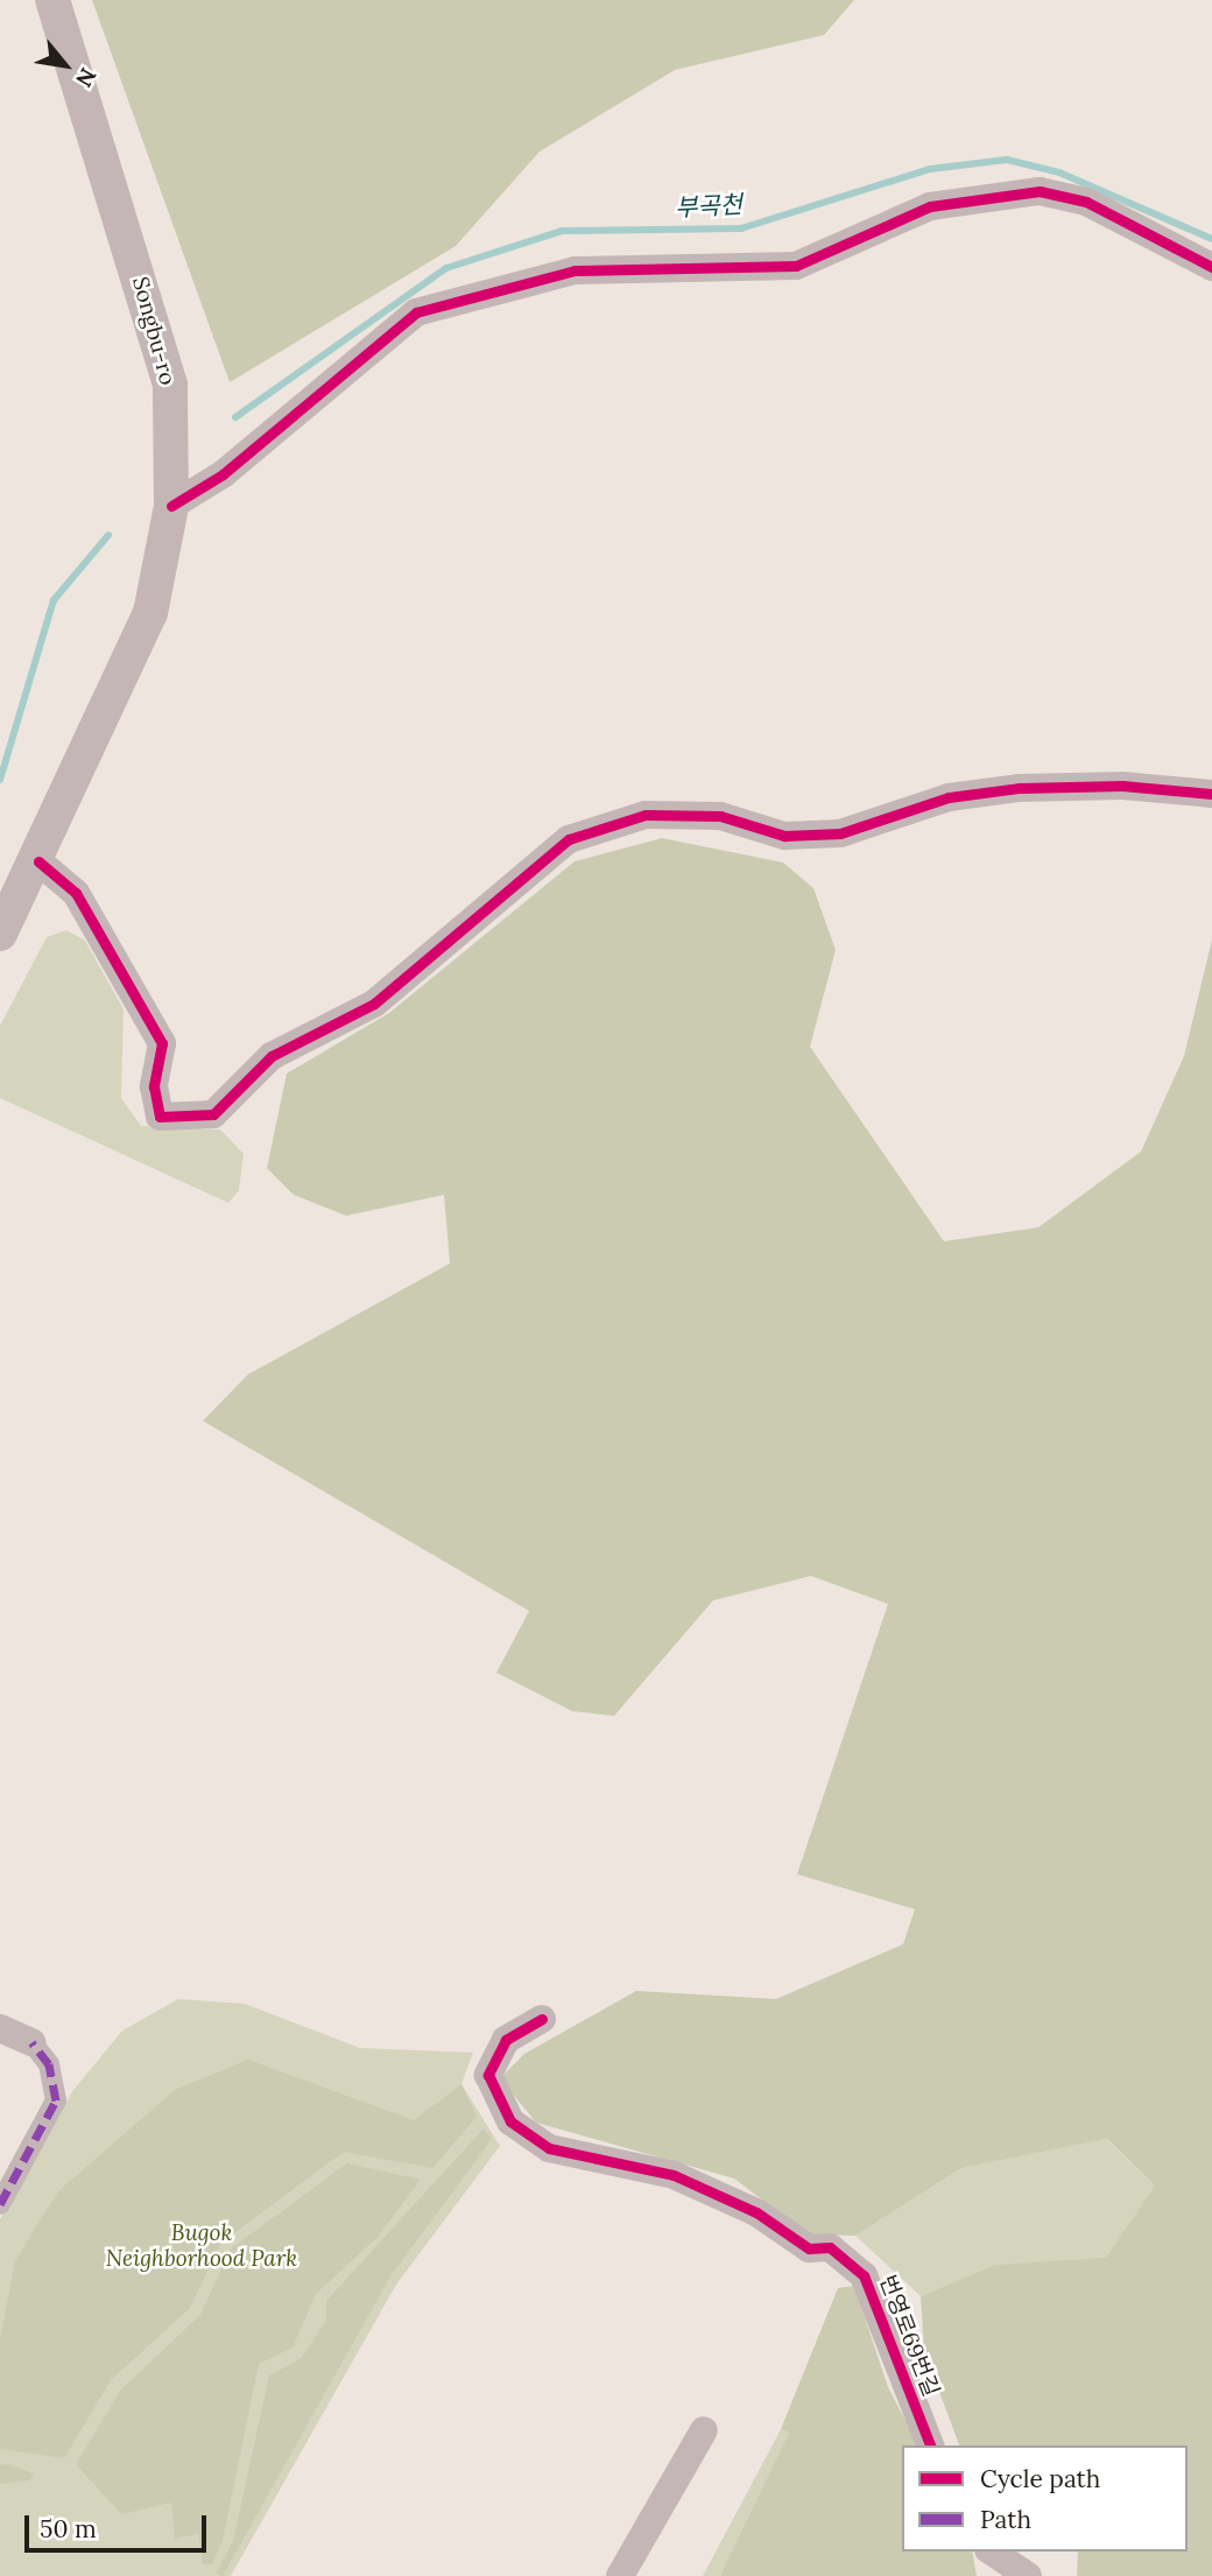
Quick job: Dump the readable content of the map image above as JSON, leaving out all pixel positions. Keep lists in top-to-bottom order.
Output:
{
  "streets": {
    "street": ["Songbu-ro", "번영로69번길"]
  },
  "water": ["부곡천"],
  "parks": ["Bugok Neighborhood Park"],
  "legend": ["Cycle path", "Path"],
  "scale_bar": "50 m",
  "north": "bottom right"
}
